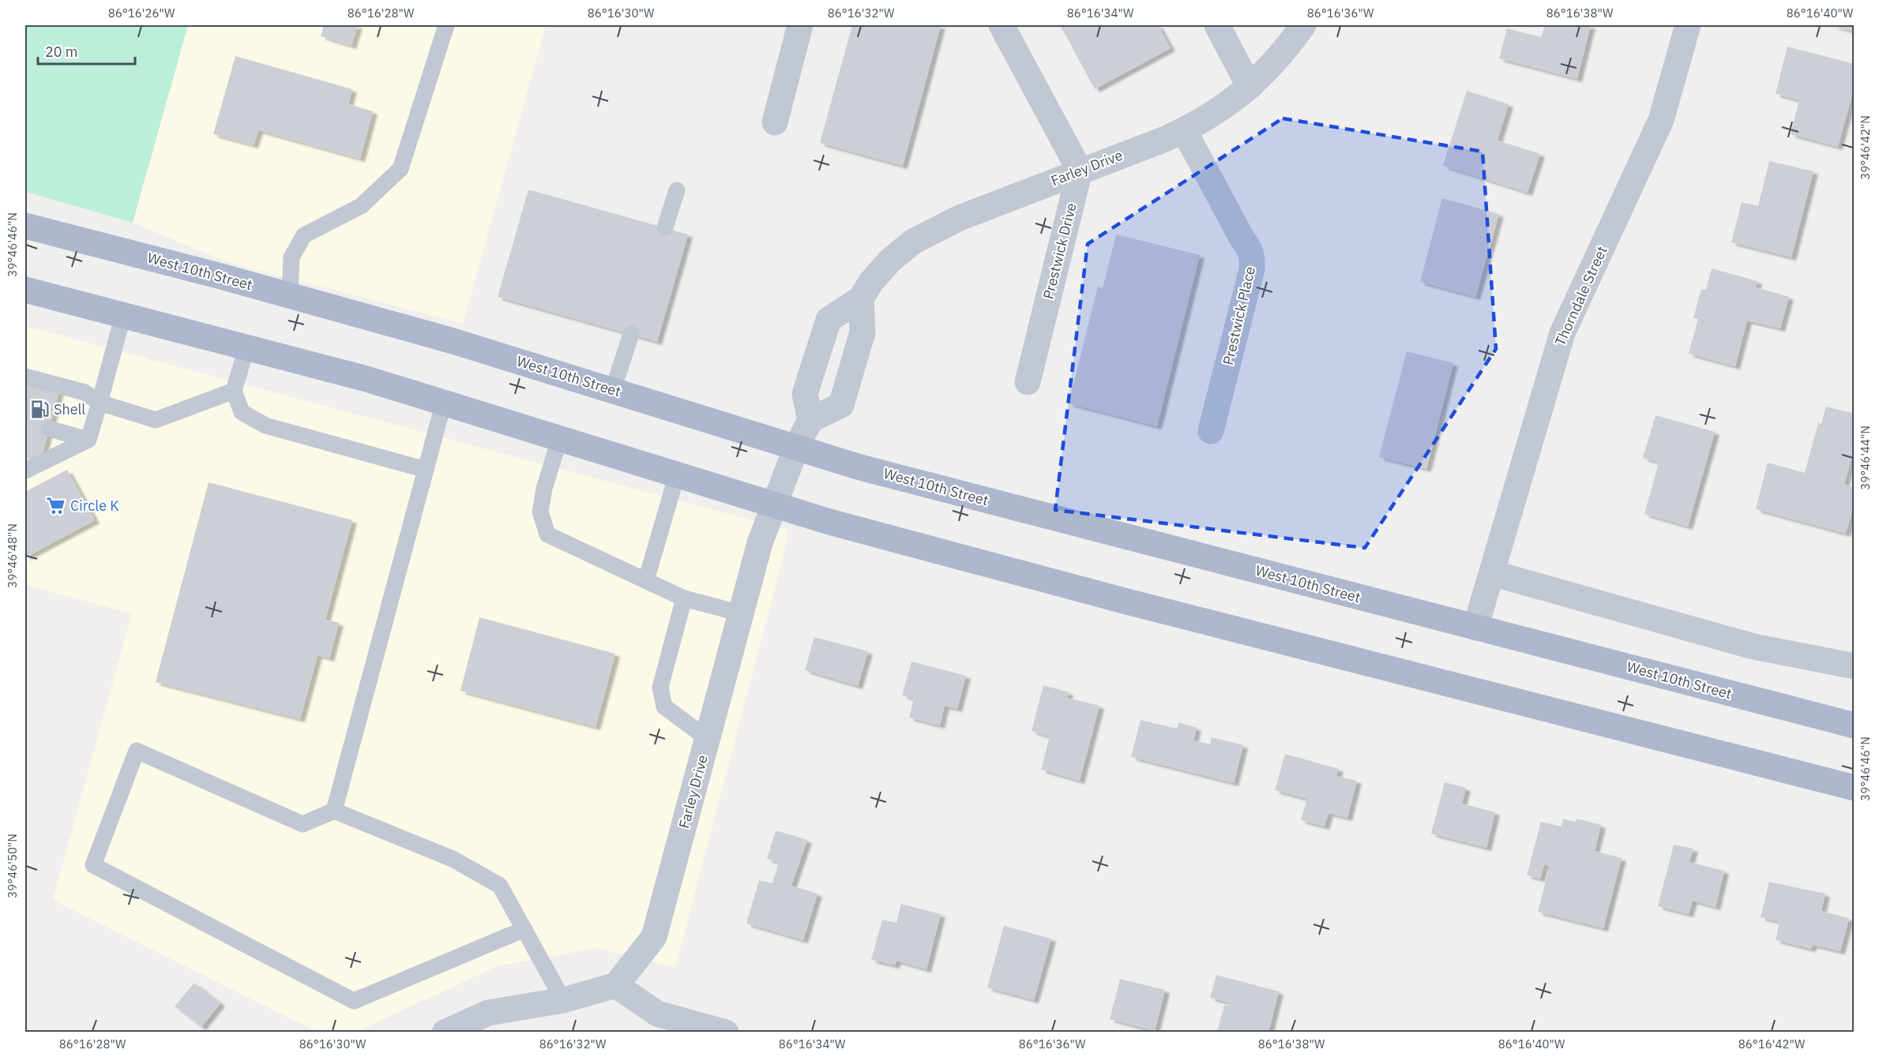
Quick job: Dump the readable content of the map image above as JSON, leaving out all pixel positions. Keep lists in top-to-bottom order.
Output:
{
  "streets": {
    "main road": ["West 10th Street"],
    "street": [
      "Farley Drive",
      "Prestwick Drive",
      "Thorndale Street",
      "Prestwick Place"
    ]
  },
  "crossings": [
    ["Farley Drive", "Prestwick Drive"],
    ["Farley Drive", "West 10th Street"],
    ["Farley Drive", "Prestwick Place"],
    ["West 10th Street", "Thorndale Street"]
  ],
  "places": {
    "fuel station": ["Shell"],
    "supermarket": ["Circle K"]
  },
  "scale_bar": "20 m",
  "coordinates": [
    "86°16'26\"W",
    "86°16'28\"W",
    "86°16'30\"W",
    "86°16'32\"W",
    "86°16'34\"W",
    "86°16'36\"W",
    "86°16'38\"W",
    "86°16'40\"W",
    "39°46'42\"N",
    "39°46'46\"N",
    "39°46'44\"N",
    "39°46'48\"N",
    "39°46'50\"N",
    "86°16'42\"W"
  ]
}
